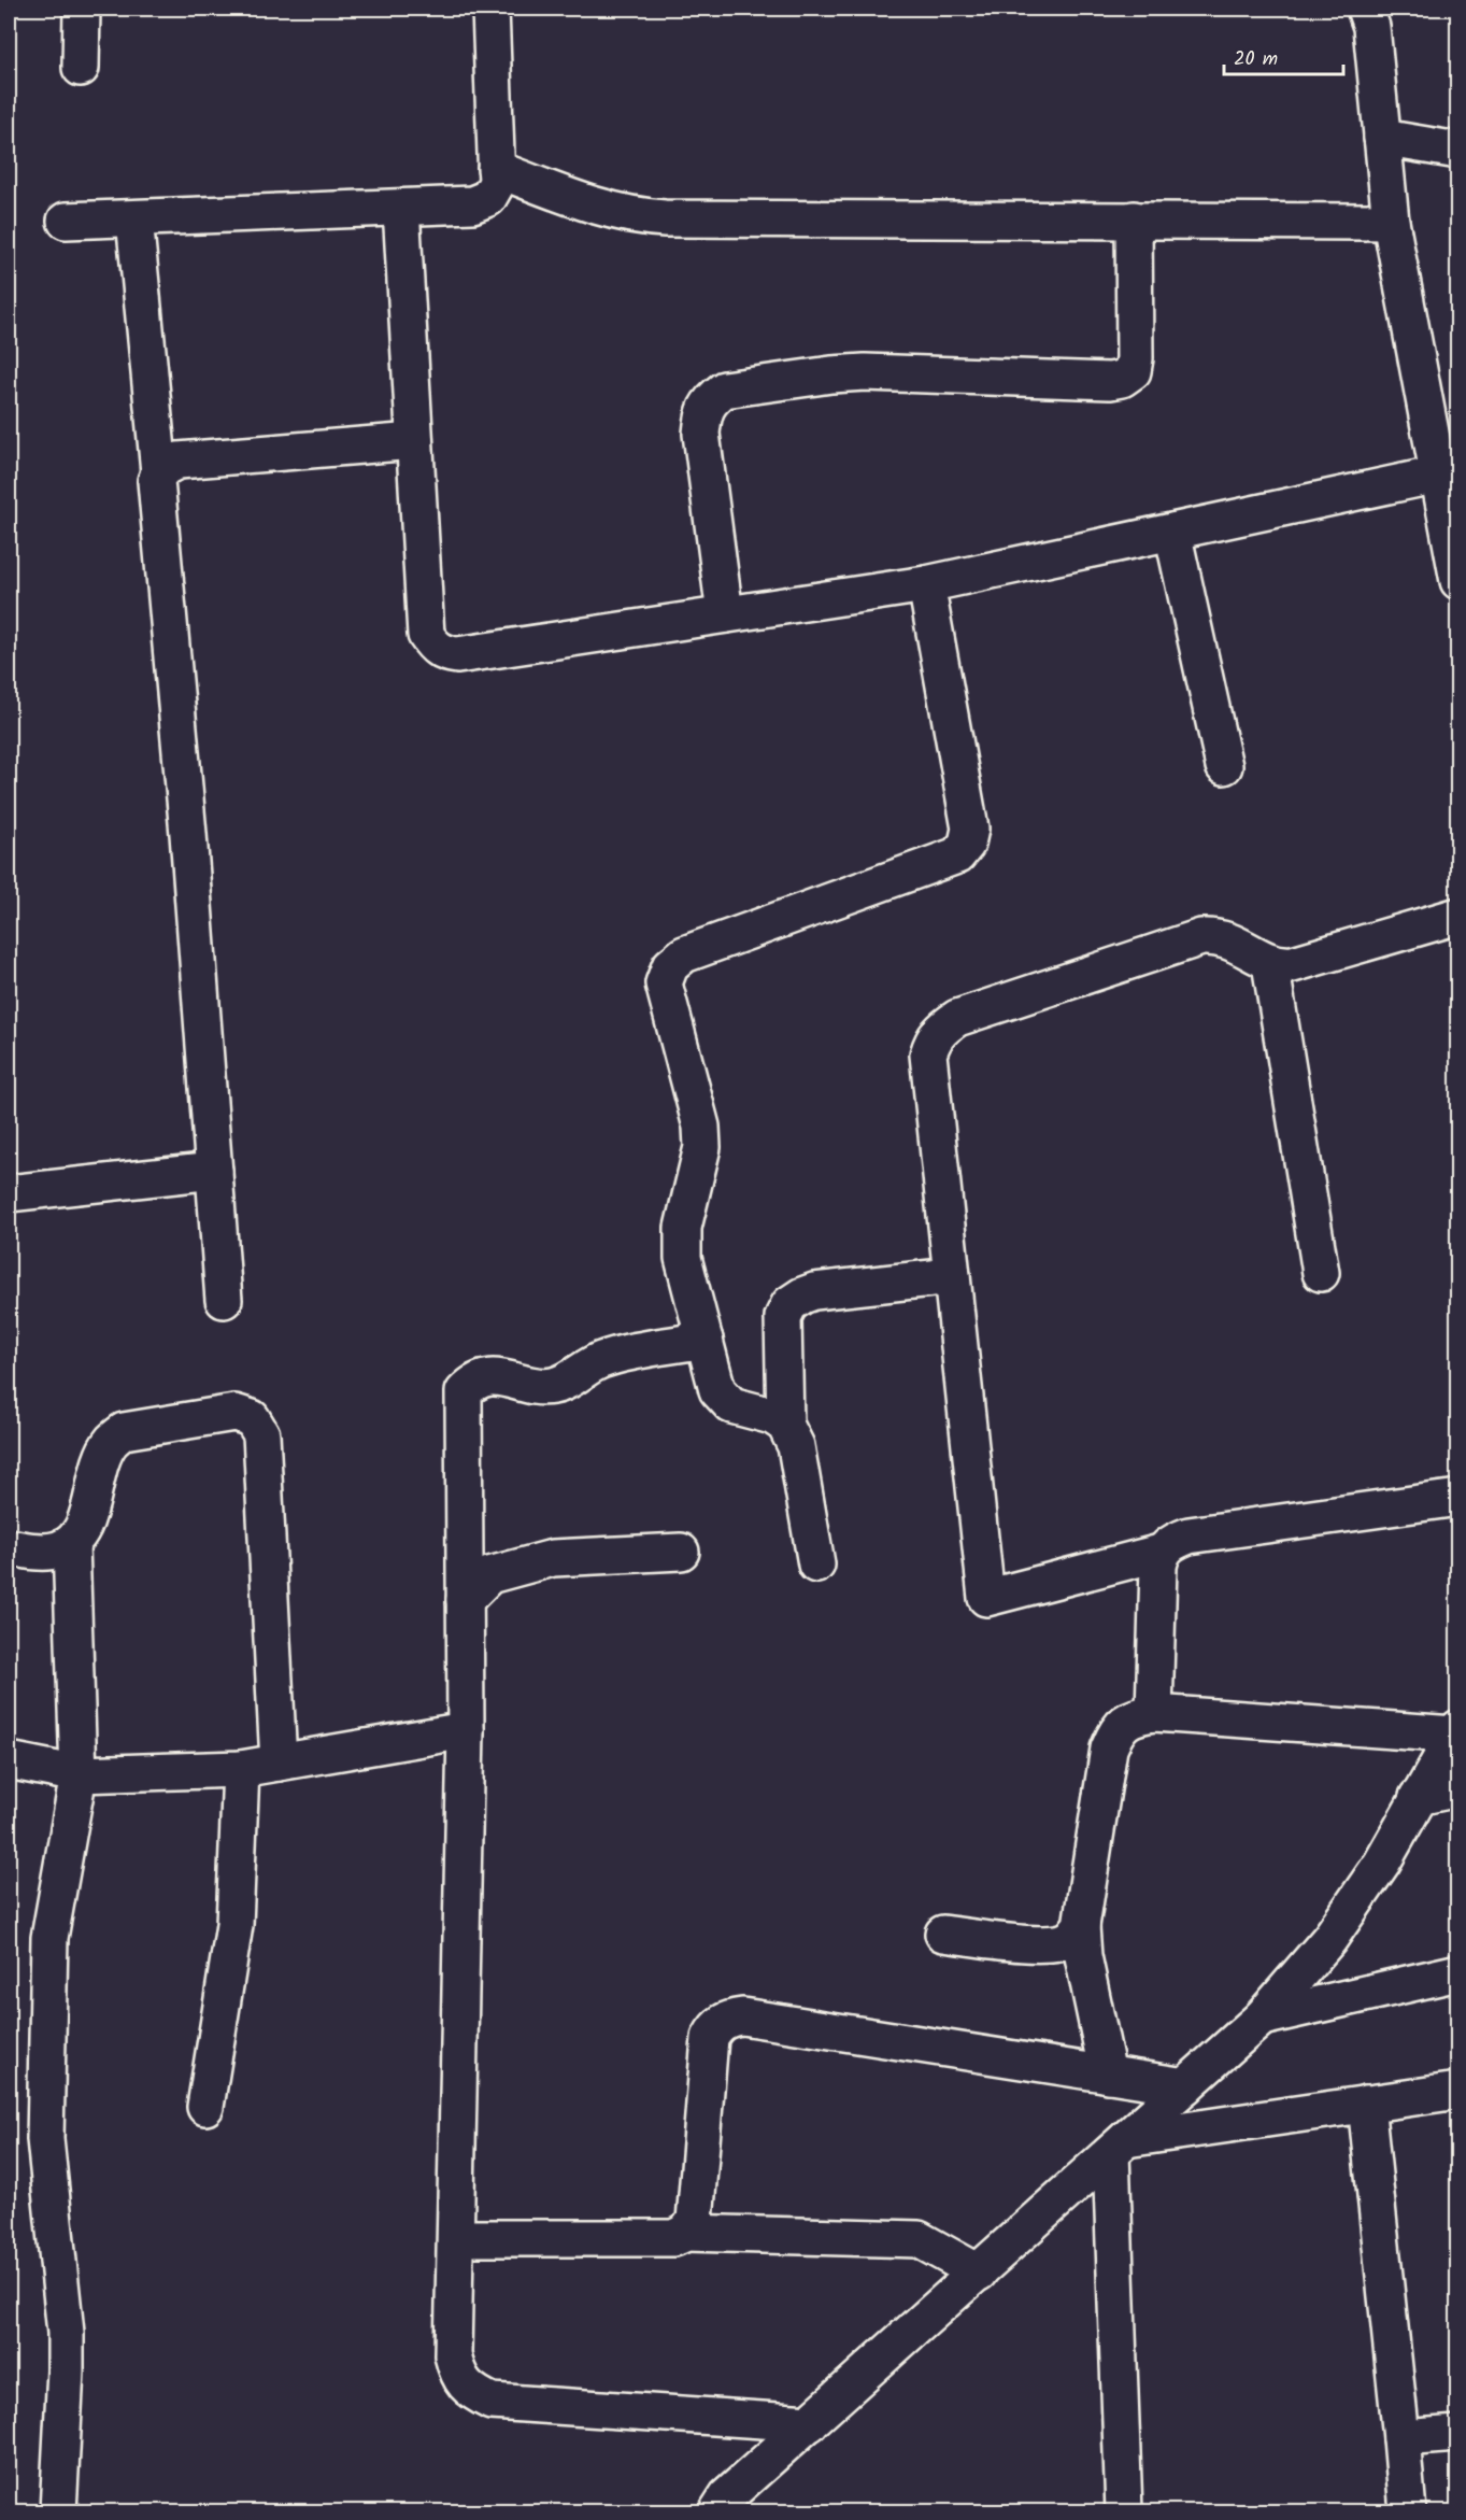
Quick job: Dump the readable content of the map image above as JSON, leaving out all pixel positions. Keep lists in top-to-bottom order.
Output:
{
  "scale_bar": "20 m"
}
